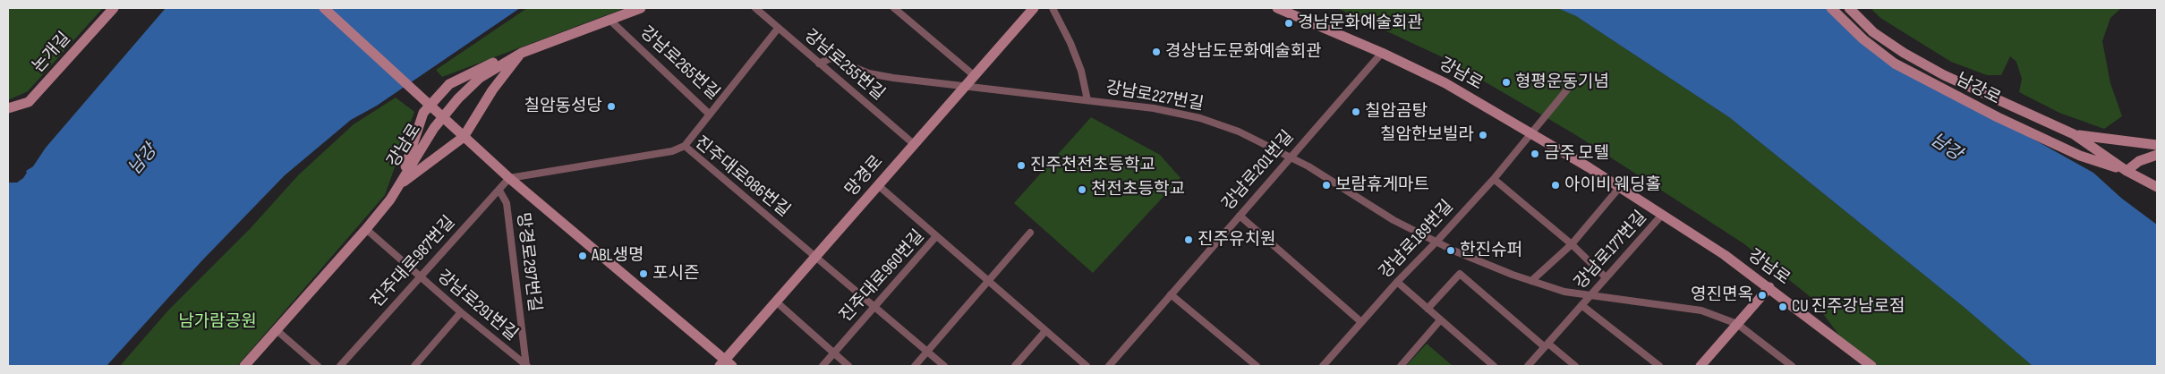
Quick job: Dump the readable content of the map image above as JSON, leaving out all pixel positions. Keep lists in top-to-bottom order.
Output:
{
  "streets": {
    "street": [
      "논개길",
      "강남로265번길",
      "강남로255번길",
      "강남로",
      "남강로",
      "강남로227번길",
      "강남로201번길",
      "망경로",
      "진주대로986번길",
      "강남로189번길",
      "강남로177번길",
      "진주대로987번길",
      "망경로297번길",
      "진주대로960번길",
      "강남로291번길"
    ]
  },
  "crossings": [
    ["강남로265번길", "강남로255번길"],
    ["강남로265번길", "강남로"],
    ["강남로255번길", "강남로227번길"],
    ["강남로255번길", "망경로"],
    ["강남로", "강남로201번길"],
    ["강남로", "강남로189번길"],
    ["강남로", "강남로177번길"],
    ["강남로", "강남로291번길"],
    ["강남로227번길", "강남로201번길"],
    ["강남로227번길", "망경로"],
    ["강남로227번길", "강남로189번길"],
    ["강남로227번길", "강남로177번길"],
    ["망경로", "진주대로986번길"],
    ["진주대로986번길", "진주대로987번길"],
    ["진주대로986번길", "진주대로960번길"],
    ["진주대로987번길", "망경로297번길"],
    ["진주대로987번길", "강남로291번길"],
    ["망경로297번길", "강남로291번길"]
  ],
  "water": ["남강"],
  "parks": ["남가람공원"],
  "places": [
    "경남문화예술회관",
    "경상남도문화예술회관",
    "형평운동기념",
    "칠암동성당",
    "칠암곰탕",
    "칠암한보빌라",
    "금주 모텔",
    "진주천전초등학교",
    "보람휴게마트",
    "아이비 웨딩홀",
    "천전초등학교",
    "진주유치원",
    "한진슈퍼",
    "ABL생명",
    "포시즌",
    "영진면옥",
    "CU 진주강남로점"
  ]
}
